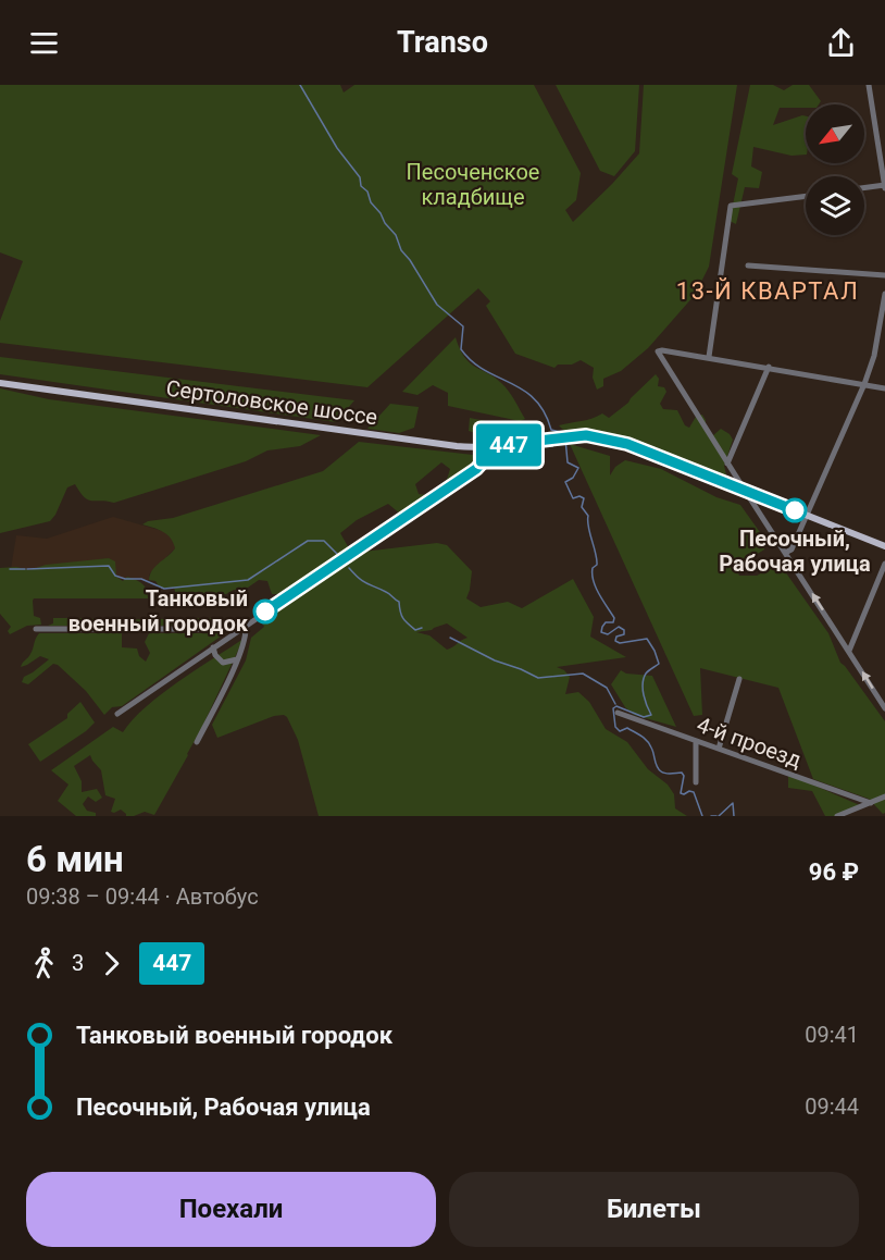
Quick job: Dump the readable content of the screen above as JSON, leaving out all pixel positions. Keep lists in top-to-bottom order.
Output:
{
  "streets": {
    "main road": ["Сертоловское шоссе"],
    "street": ["4-й проезд"]
  },
  "districts": ["13-Й КВАРТАЛ"],
  "parks": ["Песоченское кладбище"],
  "places": ["Песочный, Рабочая улица", "Танковый военный городок"],
  "lines": ["bus line 447"],
  "north": "bottom left",
  "page": {
    "header": "Transo",
    "on_map": "447",
    "heading": ["6 мин", "09:38 – 09:44 · Автобус", "96 ₽"],
    "legs": ["3", "447"],
    "list": [
      {
        "name": "Танковый военный городок",
        "value": "09:41"
      },
      {
        "name": "Песочный, Рабочая улица",
        "value": "09:44"
      }
    ],
    "buttons": ["Поехали", "Билеты"]
  }
}
